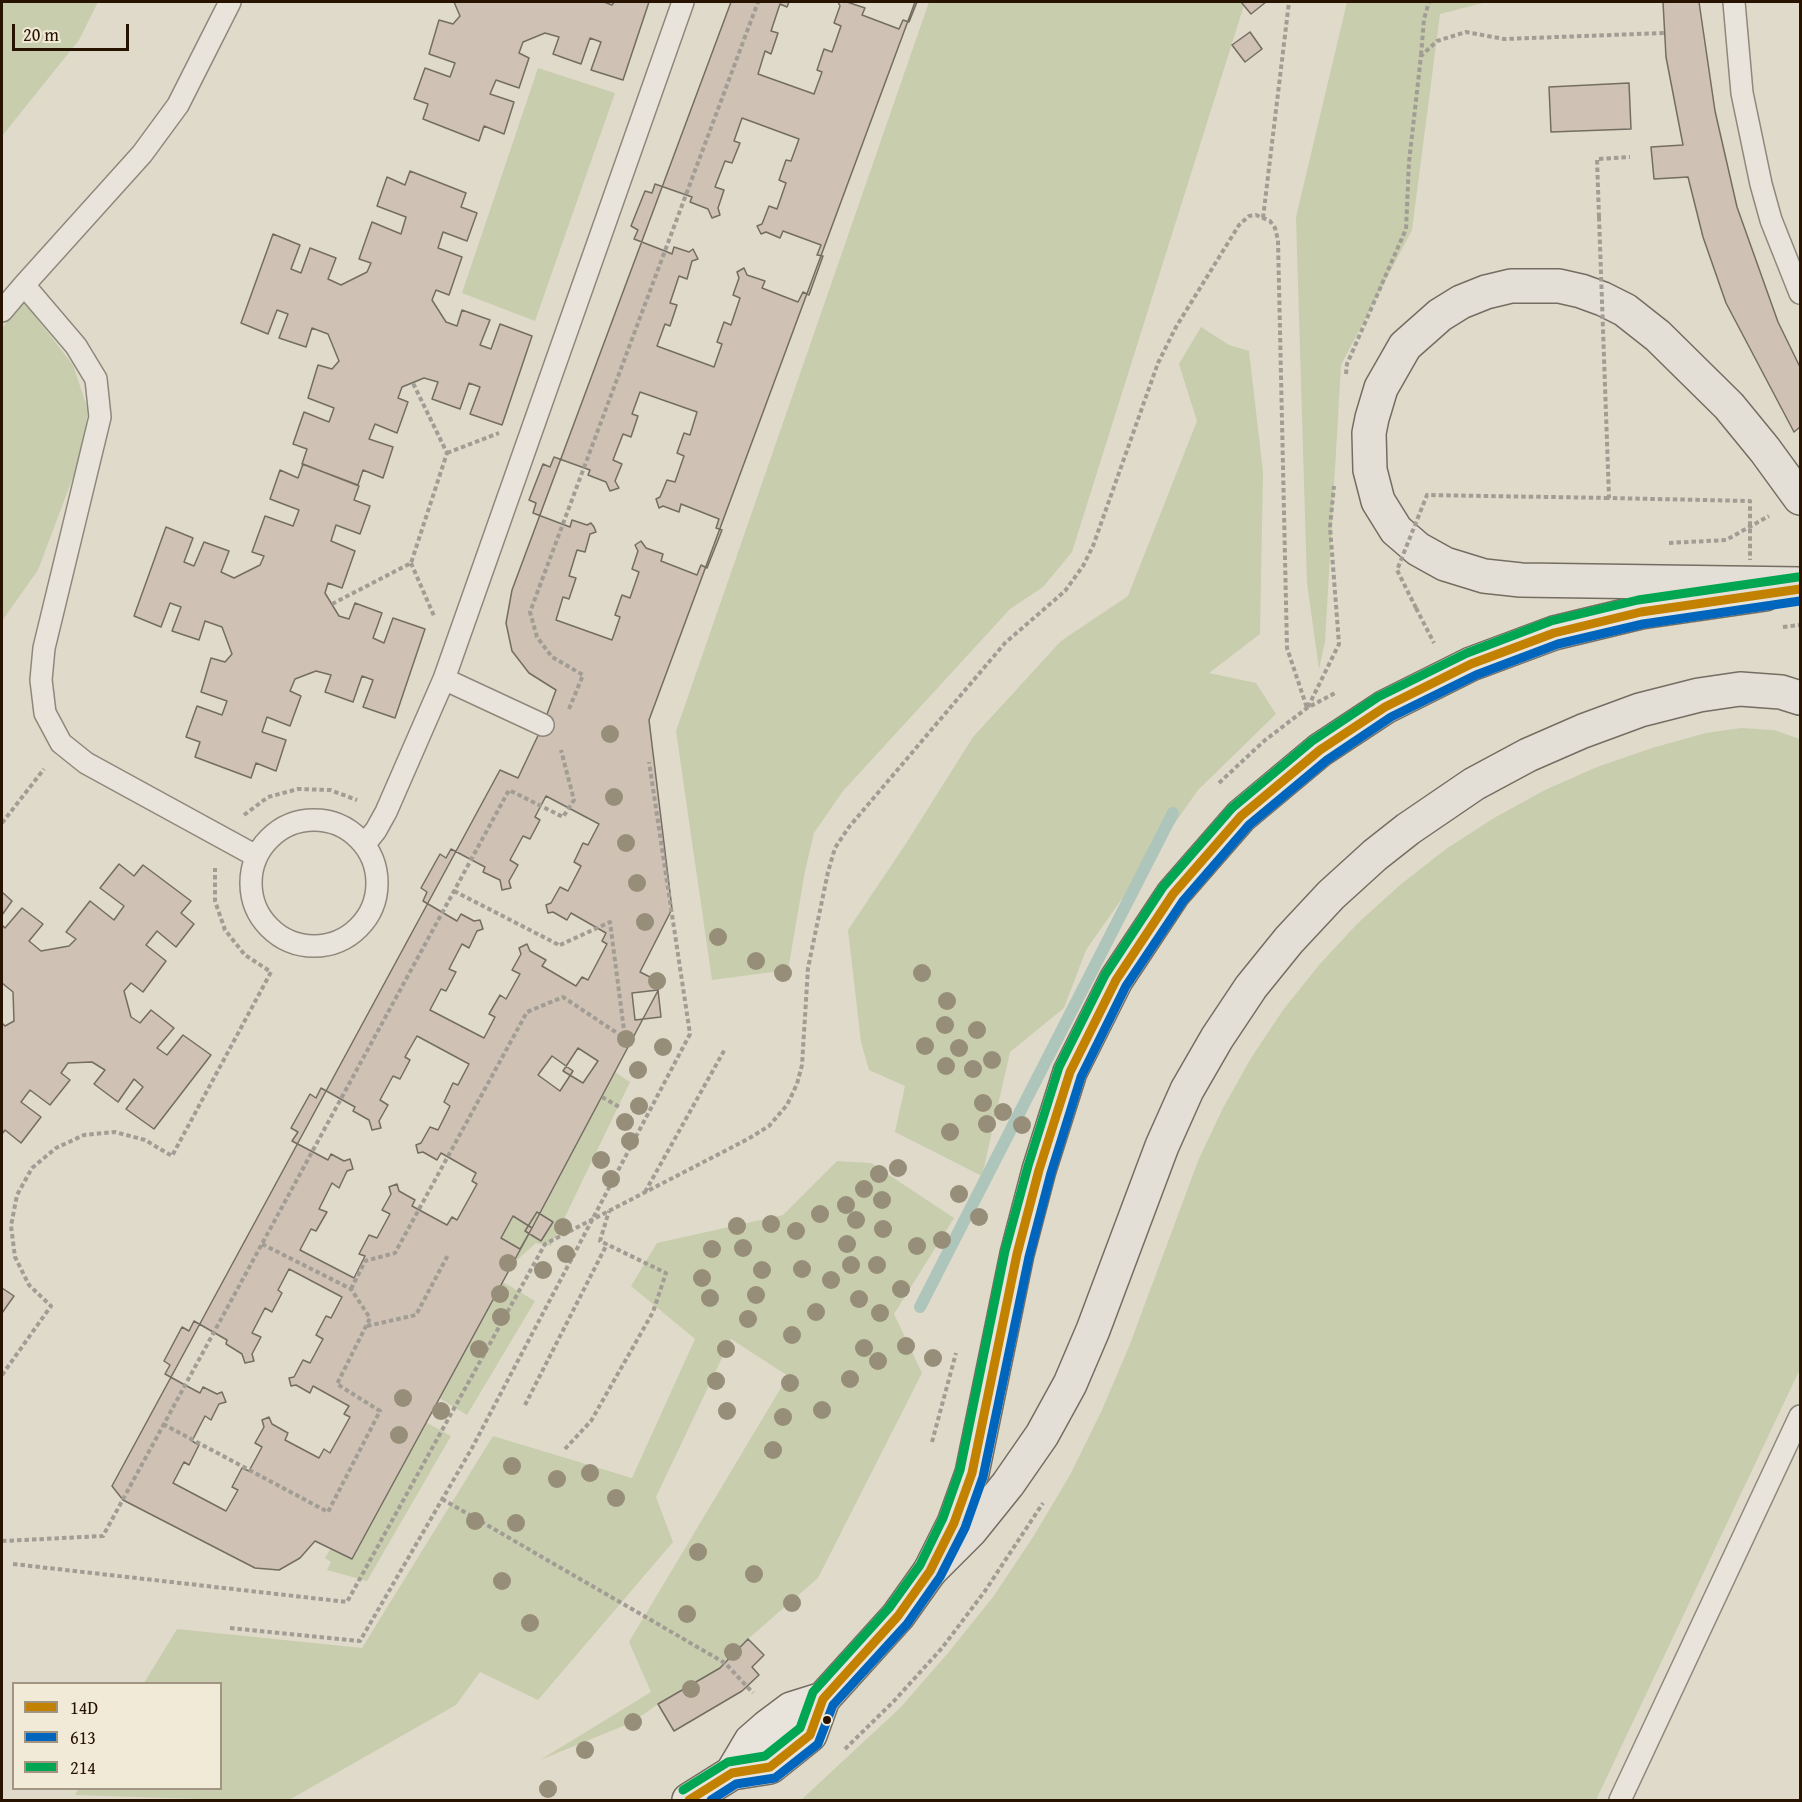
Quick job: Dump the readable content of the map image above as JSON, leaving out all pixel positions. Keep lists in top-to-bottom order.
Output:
{
  "lines": ["transit line 214", "transit line 14D", "transit line 613"],
  "legend": ["14D", "613", "214"],
  "scale_bar": "20 m"
}
